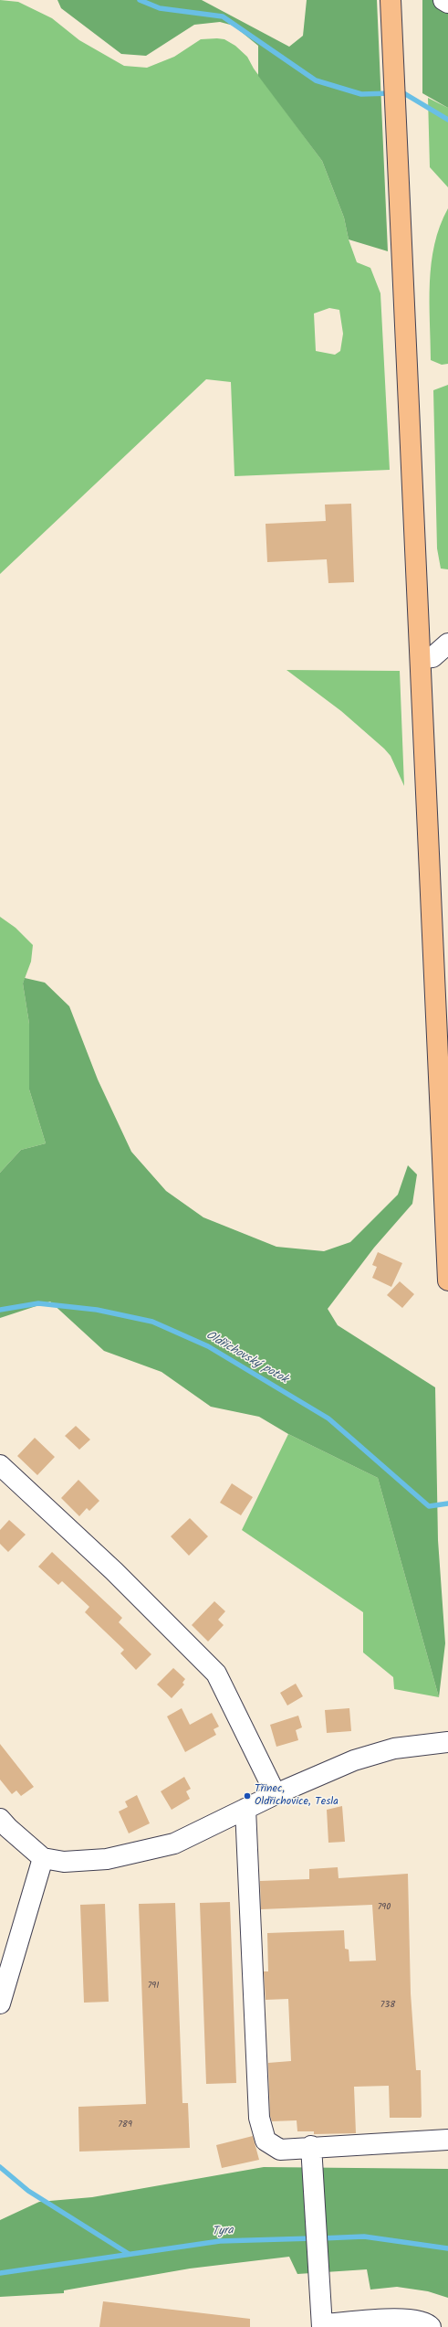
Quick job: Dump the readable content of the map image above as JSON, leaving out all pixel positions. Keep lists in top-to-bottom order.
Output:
{
  "water": ["Oldřichovský potok", "Tyra"],
  "places": ["Třinec, Oldřichovice, Tesla"],
  "house_numbers": [
    "790",
    "791",
    "738",
    "789"
  ]
}
